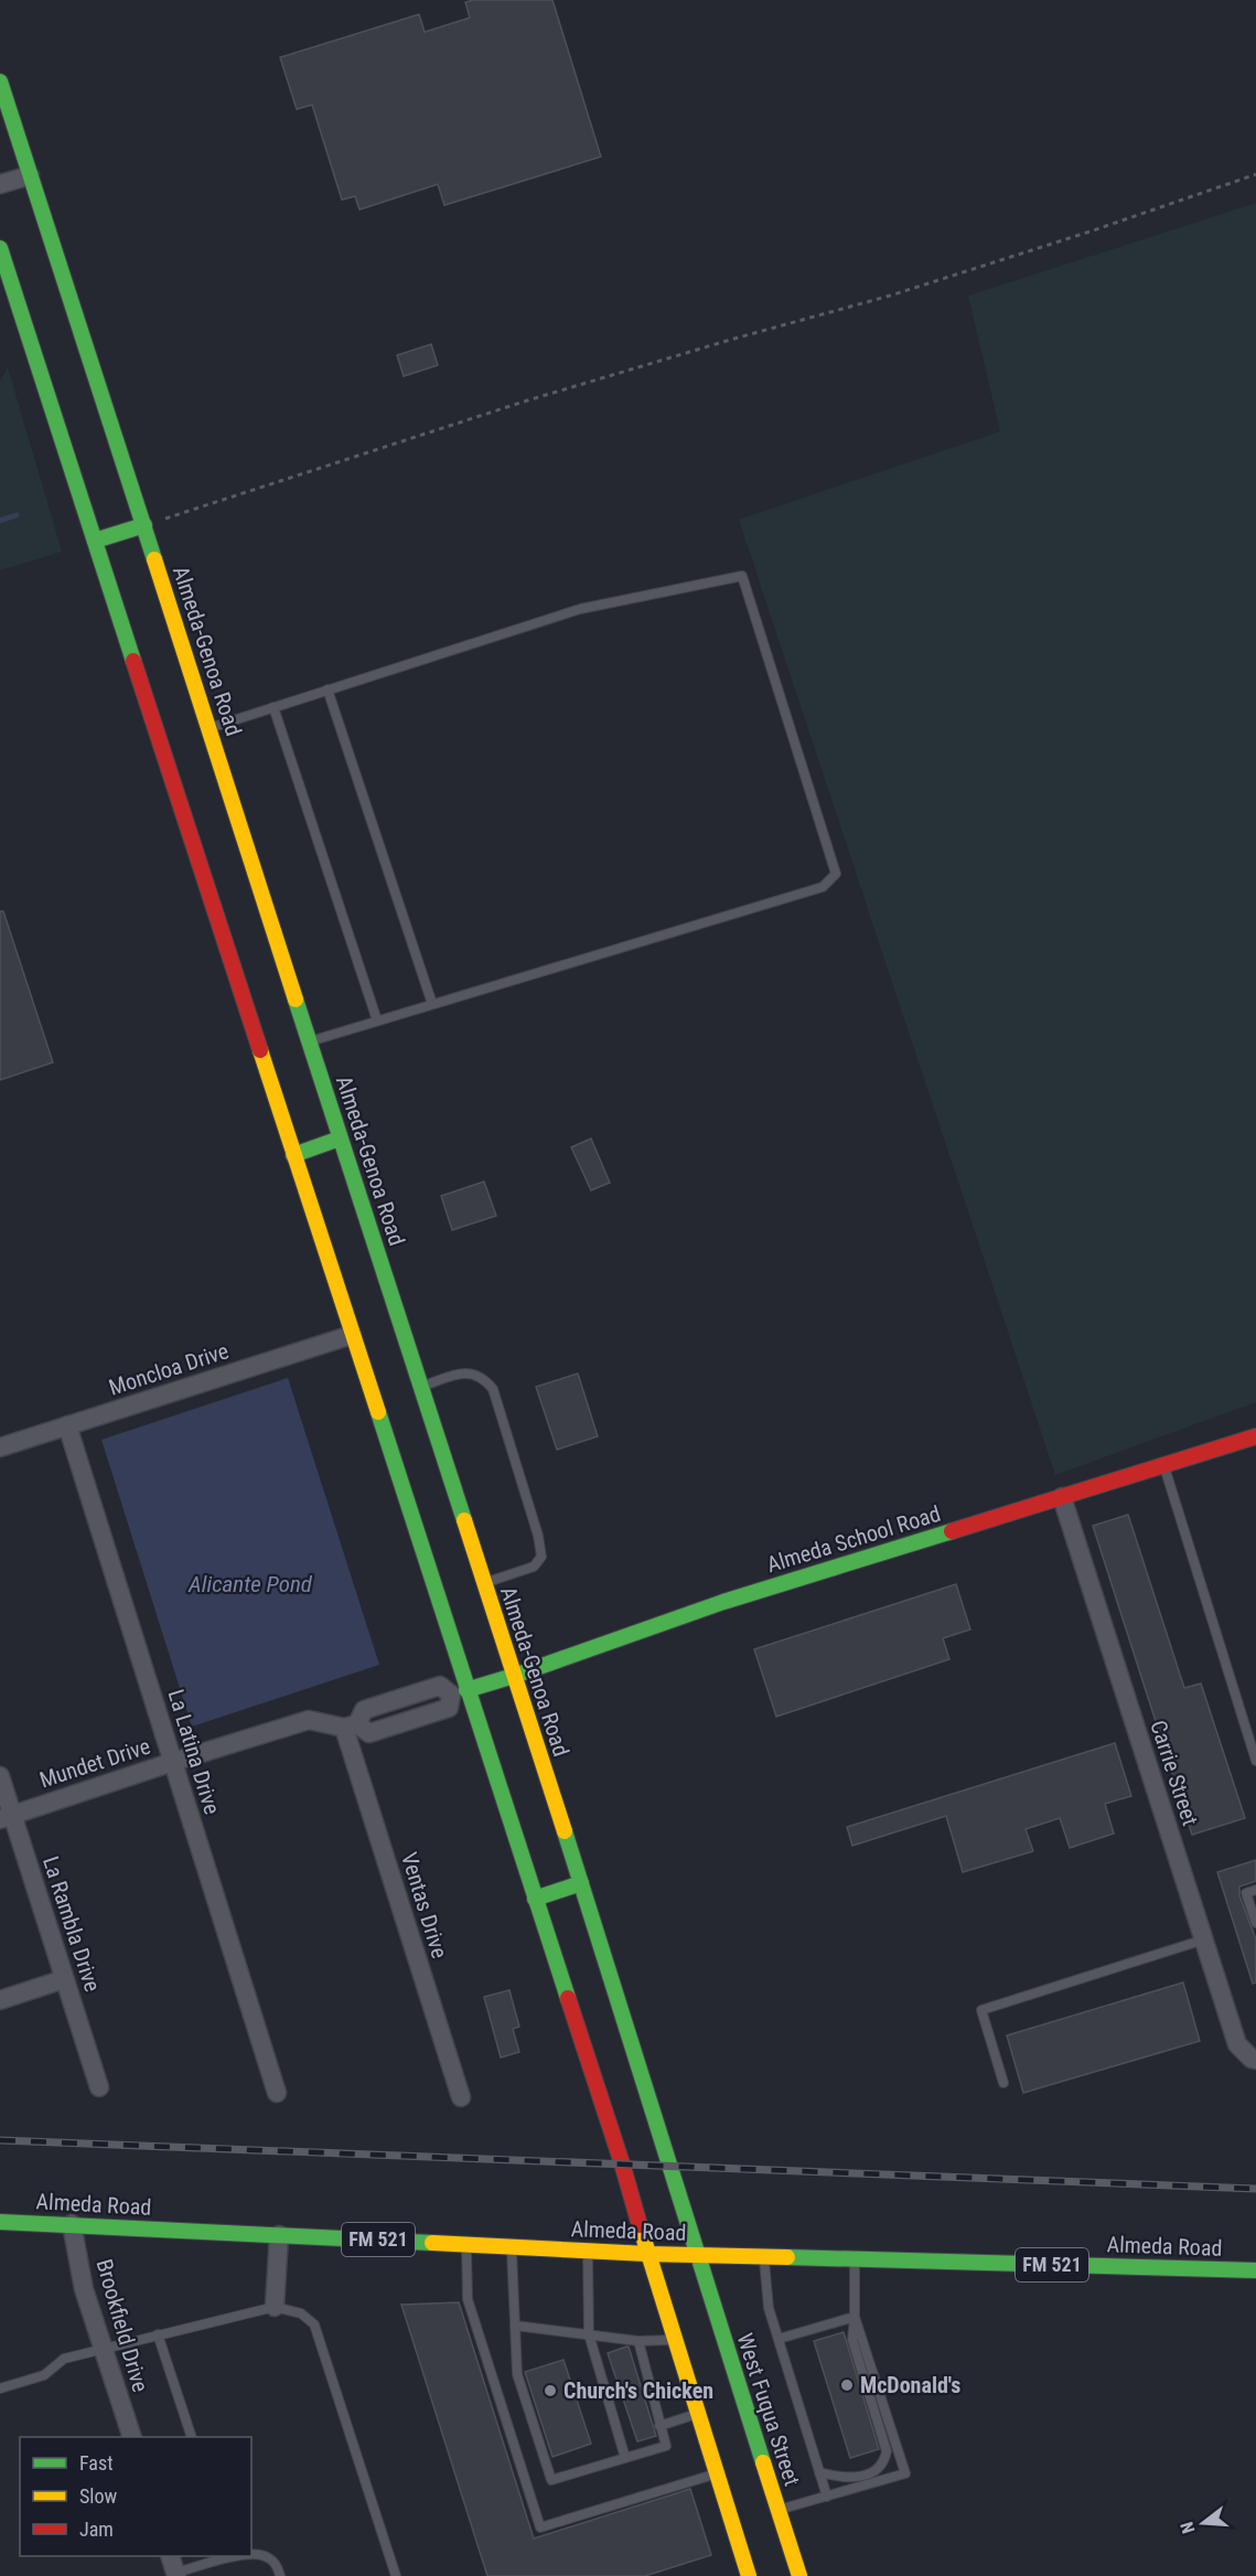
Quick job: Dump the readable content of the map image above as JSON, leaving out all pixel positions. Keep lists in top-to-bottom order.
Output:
{
  "streets": {
    "main road": [
      "Almeda-Genoa Road",
      "Almeda School Road",
      "Almeda Road",
      "FM 521",
      "West Fuqua Street"
    ],
    "street": [
      "Moncloa Drive",
      "La Latina Drive",
      "Mundet Drive",
      "Carrie Street",
      "Ventas Drive",
      "La Rambla Drive",
      "Brookfield Drive"
    ]
  },
  "crossings": [
    ["Almeda-Genoa Road", "Almeda School Road"],
    ["Almeda-Genoa Road", "Almeda Road"],
    ["Almeda-Genoa Road", "West Fuqua Street"],
    ["Moncloa Drive", "La Latina Drive"],
    ["Almeda School Road", "Mundet Drive"],
    ["Almeda School Road", "Carrie Street"],
    ["La Latina Drive", "Mundet Drive"],
    ["Mundet Drive", "Ventas Drive"],
    ["Mundet Drive", "La Rambla Drive"],
    ["Almeda Road", "Brookfield Drive"],
    ["Almeda Road", "West Fuqua Street"]
  ],
  "water": ["Alicante Pond"],
  "places": ["McDonald's", "Church's Chicken"],
  "legend": ["Fast", "Slow", "Jam"],
  "north": "left"
}
